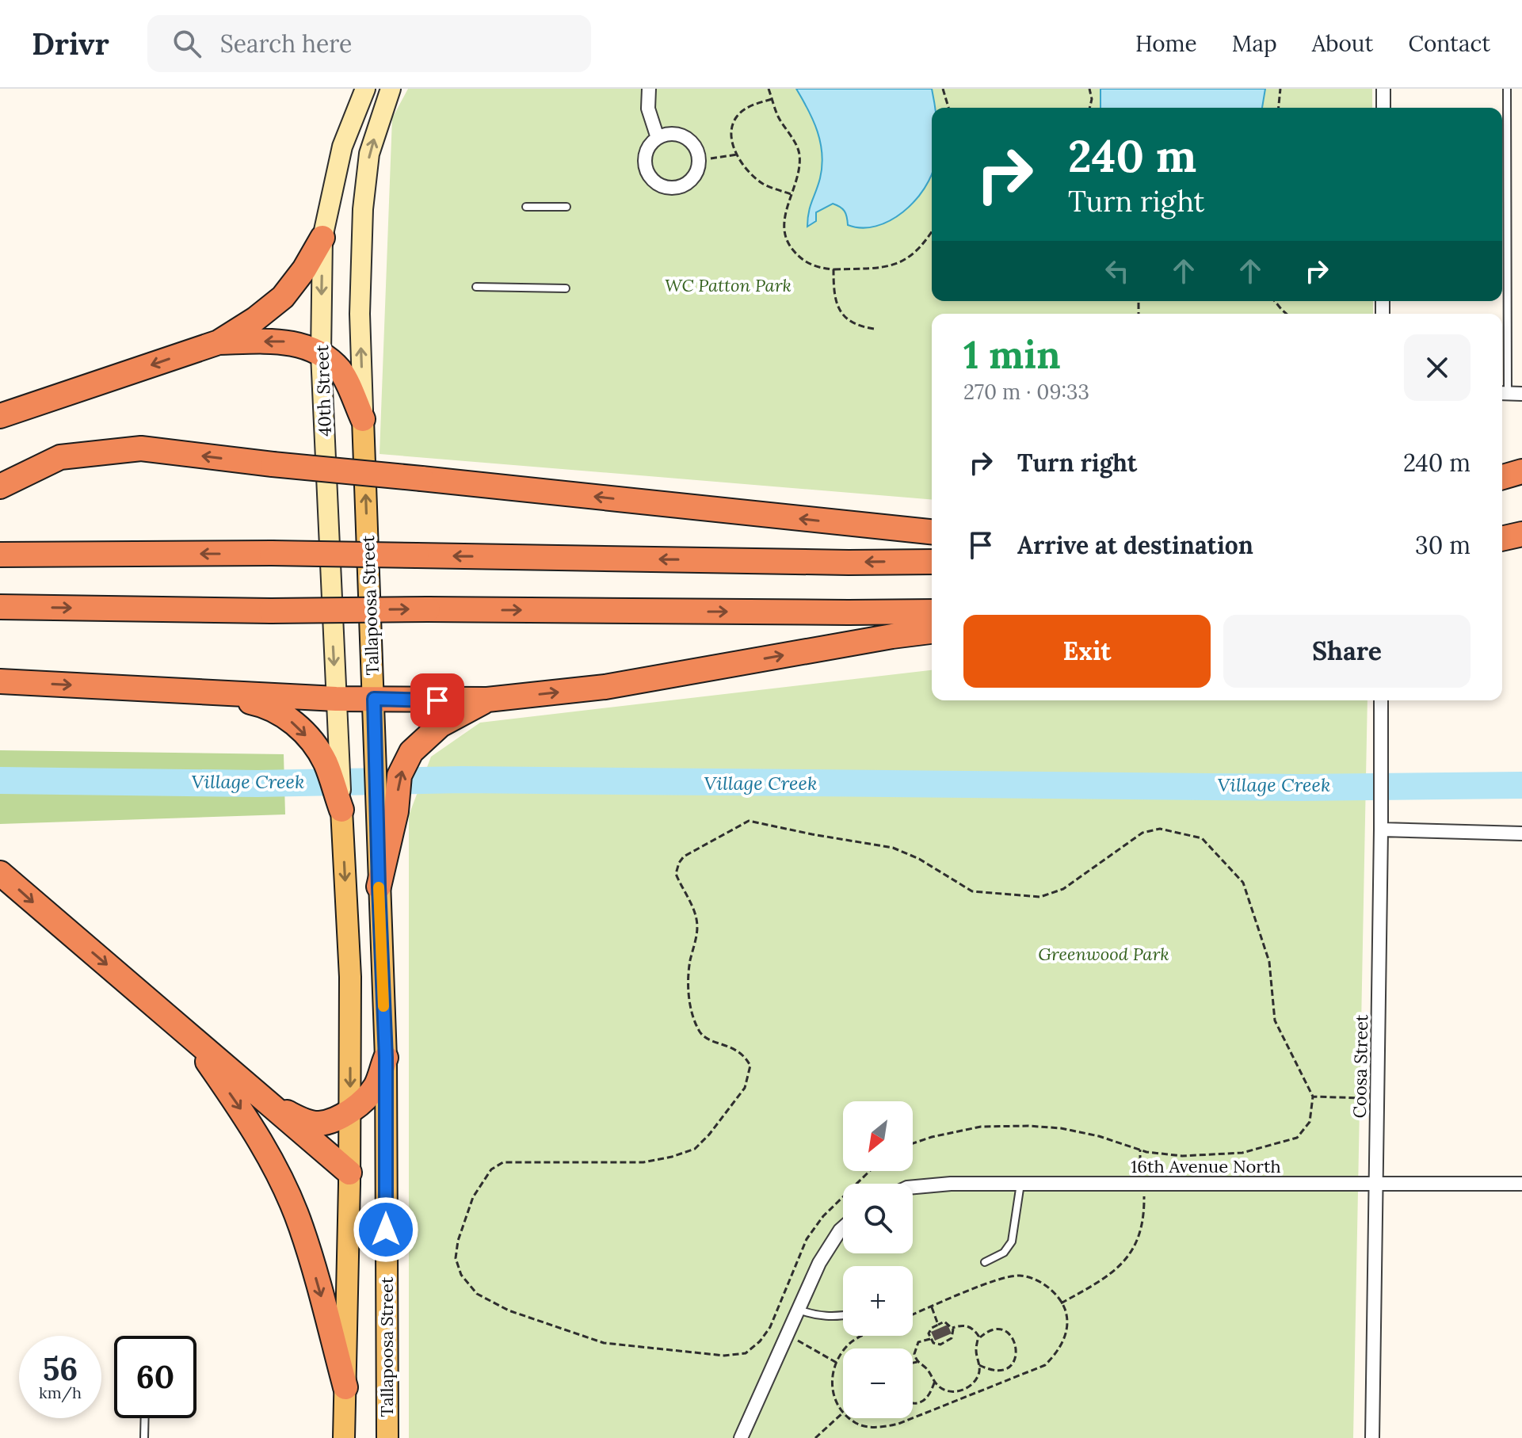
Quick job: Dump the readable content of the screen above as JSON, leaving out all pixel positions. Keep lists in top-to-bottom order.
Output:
{
  "streets": {
    "main road": ["Tallapoosa Street"],
    "street": ["40th Street", "Coosa Street", "16th Avenue North"]
  },
  "crossings": [
    ["Coosa Street", "16th Avenue North"]
  ],
  "water": ["Village Creek"],
  "parks": ["WC Patton Park", "Greenwood Park"],
  "north": "bottom left",
  "page": {
    "header": "Drivr",
    "search": "Search here",
    "nav": [
      "Home",
      "Map",
      "About",
      "Contact"
    ],
    "turn": ["240 m", "Turn right"],
    "heading": ["1 min", "270 m · 09:33"],
    "list": [
      {
        "name": "Turn right",
        "value": "240 m"
      },
      {
        "name": "Arrive at destination",
        "value": "30 m"
      }
    ],
    "buttons": ["Exit", "Share"],
    "map_buttons": ["+", "−"],
    "speed": "56 km/h",
    "limit": "60"
  }
}
